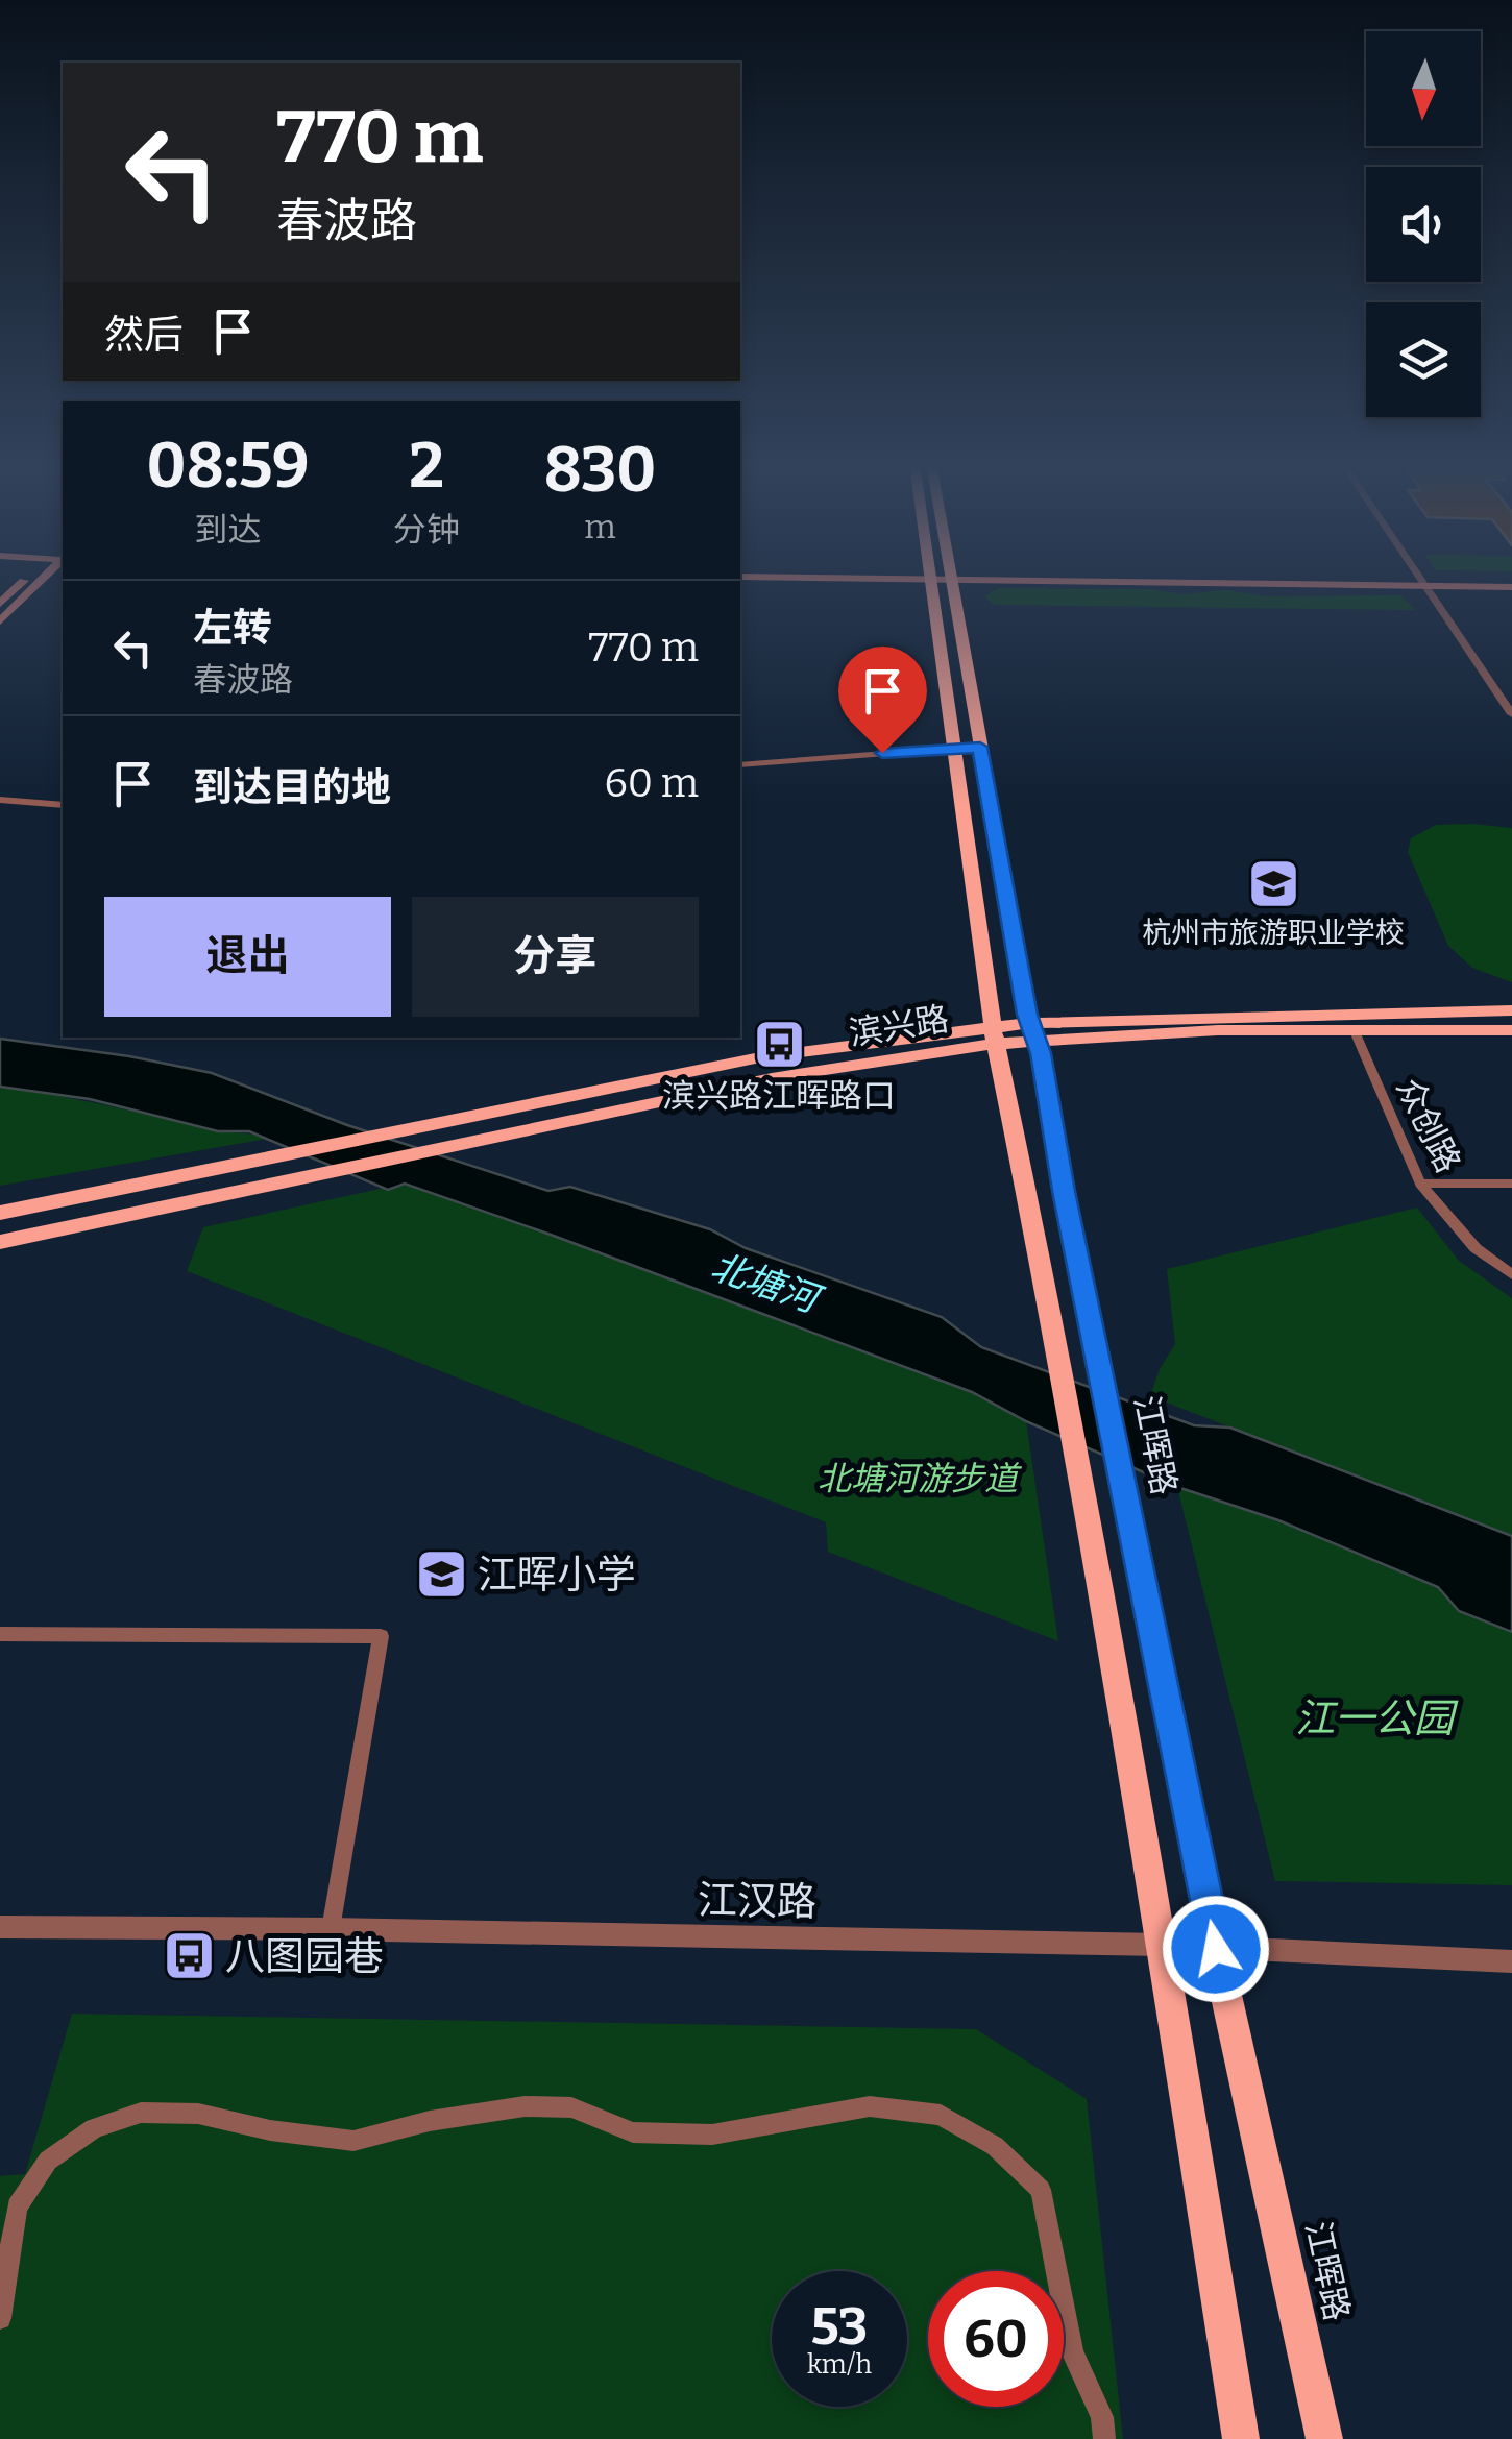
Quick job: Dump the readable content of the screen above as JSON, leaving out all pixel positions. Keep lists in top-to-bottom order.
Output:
{
  "streets": {
    "main road": ["滨兴路", "江晖路"],
    "street": ["众创路", "江汉路"]
  },
  "crossings": [
    ["滨兴路", "众创路"],
    ["滨兴路", "江晖路"],
    ["江晖路", "江汉路"]
  ],
  "water": ["北塘河"],
  "parks": ["北塘河游步道", "江一公园"],
  "places": {
    "school or university": ["杭州市旅游职业学校", "江晖小学"],
    "bus stop": ["滨兴路江晖路口", "八图园巷"]
  },
  "north": "bottom",
  "page": {
    "turn": ["770 m", "春波路"],
    "then": "然后",
    "eta": [
      "08:59",
      "到达",
      "2",
      "分钟",
      "830",
      "m"
    ],
    "list": [
      {
        "name": "左转",
        "note": "春波路",
        "value": "770 m"
      },
      {
        "name": "到达目的地",
        "value": "60 m"
      }
    ],
    "buttons": ["退出", "分享"],
    "speed": "53 km/h",
    "limit": "60"
  }
}
